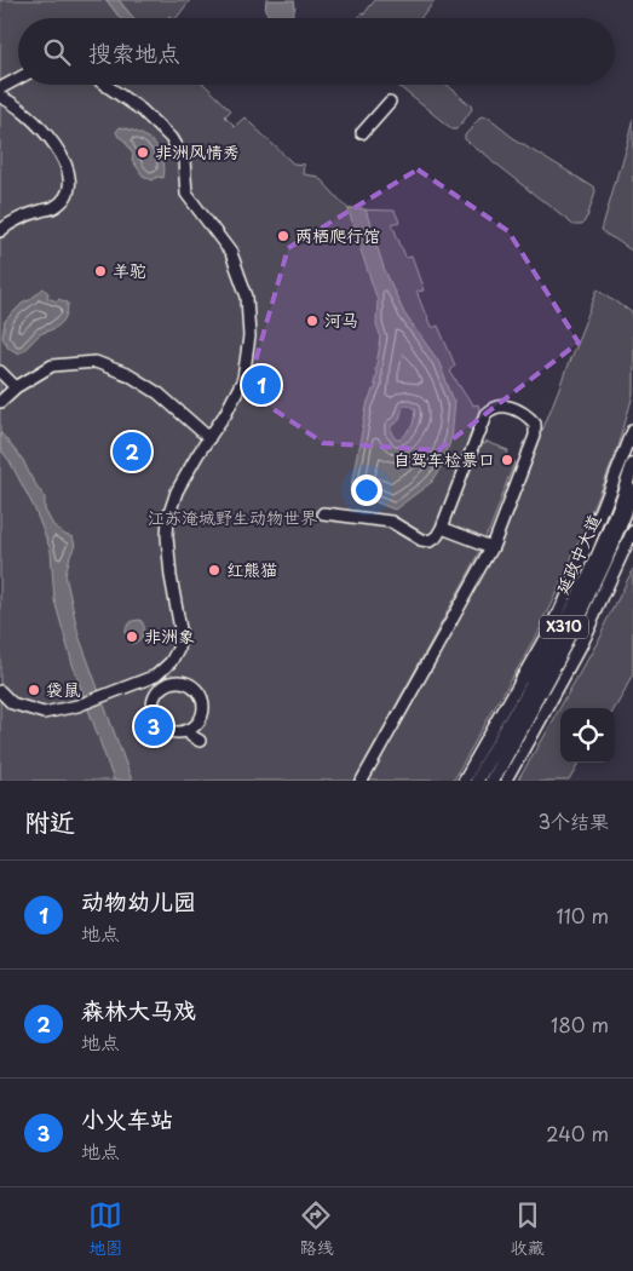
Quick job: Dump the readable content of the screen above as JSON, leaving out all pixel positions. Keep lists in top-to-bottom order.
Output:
{
  "streets": {
    "main road": ["延政中大道", "X310"]
  },
  "parks": ["江苏淹城野生动物世界"],
  "places": [
    "非洲风情秀",
    "两栖爬行馆",
    "羊驼",
    "河马",
    "自驾车检票口",
    "红熊猫",
    "非洲象",
    "袋鼠"
  ],
  "page": {
    "search": "搜索地点",
    "pins": ["1", "2", "3"],
    "heading": ["附近", "3个结果"],
    "list": [
      {
        "mark": "1",
        "name": "动物幼儿园",
        "note": "地点",
        "value": "110 m"
      },
      {
        "mark": "2",
        "name": "森林大马戏",
        "note": "地点",
        "value": "180 m"
      },
      {
        "mark": "3",
        "name": "小火车站",
        "note": "地点",
        "value": "240 m"
      }
    ],
    "nav": ["地图", "路线", "收藏"]
  }
}
